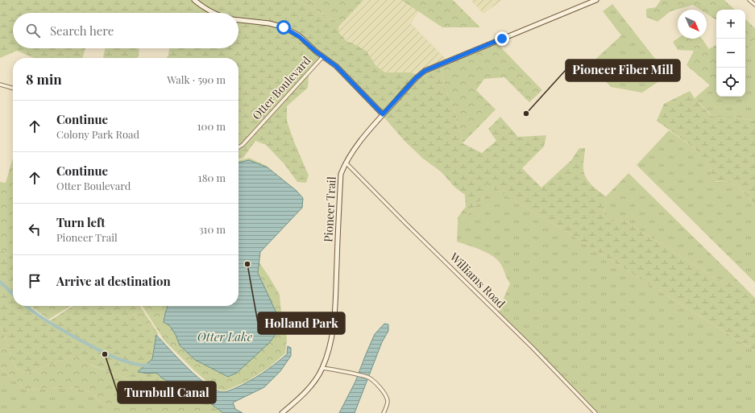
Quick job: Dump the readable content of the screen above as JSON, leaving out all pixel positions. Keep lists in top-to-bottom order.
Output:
{
  "streets": {
    "street": ["Otter Boulevard", "Pioneer Trail", "Williams Road"]
  },
  "crossings": [
    ["Otter Boulevard", "Pioneer Trail"],
    ["Pioneer Trail", "Williams Road"]
  ],
  "water": ["Otter Lake"],
  "places": ["Pioneer Fiber Mill", "Holland Park", "Turnbull Canal"],
  "north": "bottom right",
  "page": {
    "map_buttons": ["+", "−"],
    "search": "Search here",
    "heading": ["8 min", "Walk · 590 m"],
    "list": [
      ["Continue", "Colony Park Road", "100 m"],
      ["Continue", "Otter Boulevard", "180 m"],
      ["Turn left", "Pioneer Trail", "310 m"],
      "Arrive at destination"
    ]
  }
}
